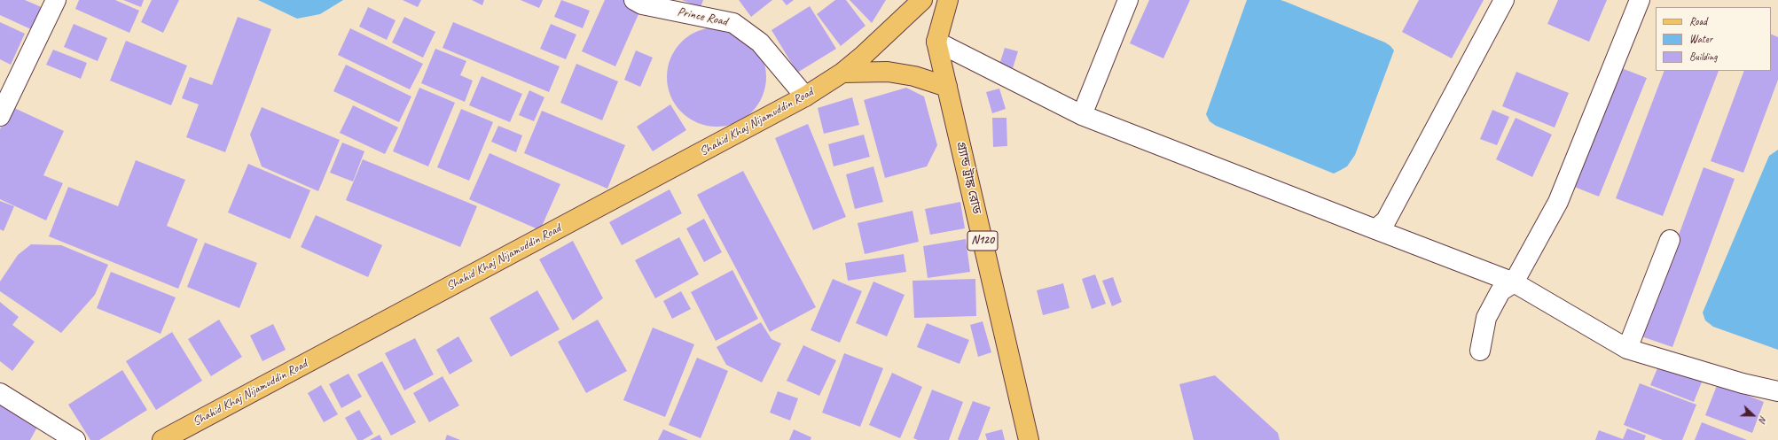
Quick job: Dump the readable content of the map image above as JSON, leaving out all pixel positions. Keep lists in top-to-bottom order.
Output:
{
  "streets": {
    "main road": ["Shahid Khaj Nijamuddin Road", "গ্র্যান্ড ট্রাঙ্ক রোড", "N120"],
    "street": ["Prince Road"]
  },
  "crossings": [
    ["Prince Road", "Shahid Khaj Nijamuddin Road"]
  ],
  "legend": ["Road", "Water", "Building"],
  "north": "right"
}
